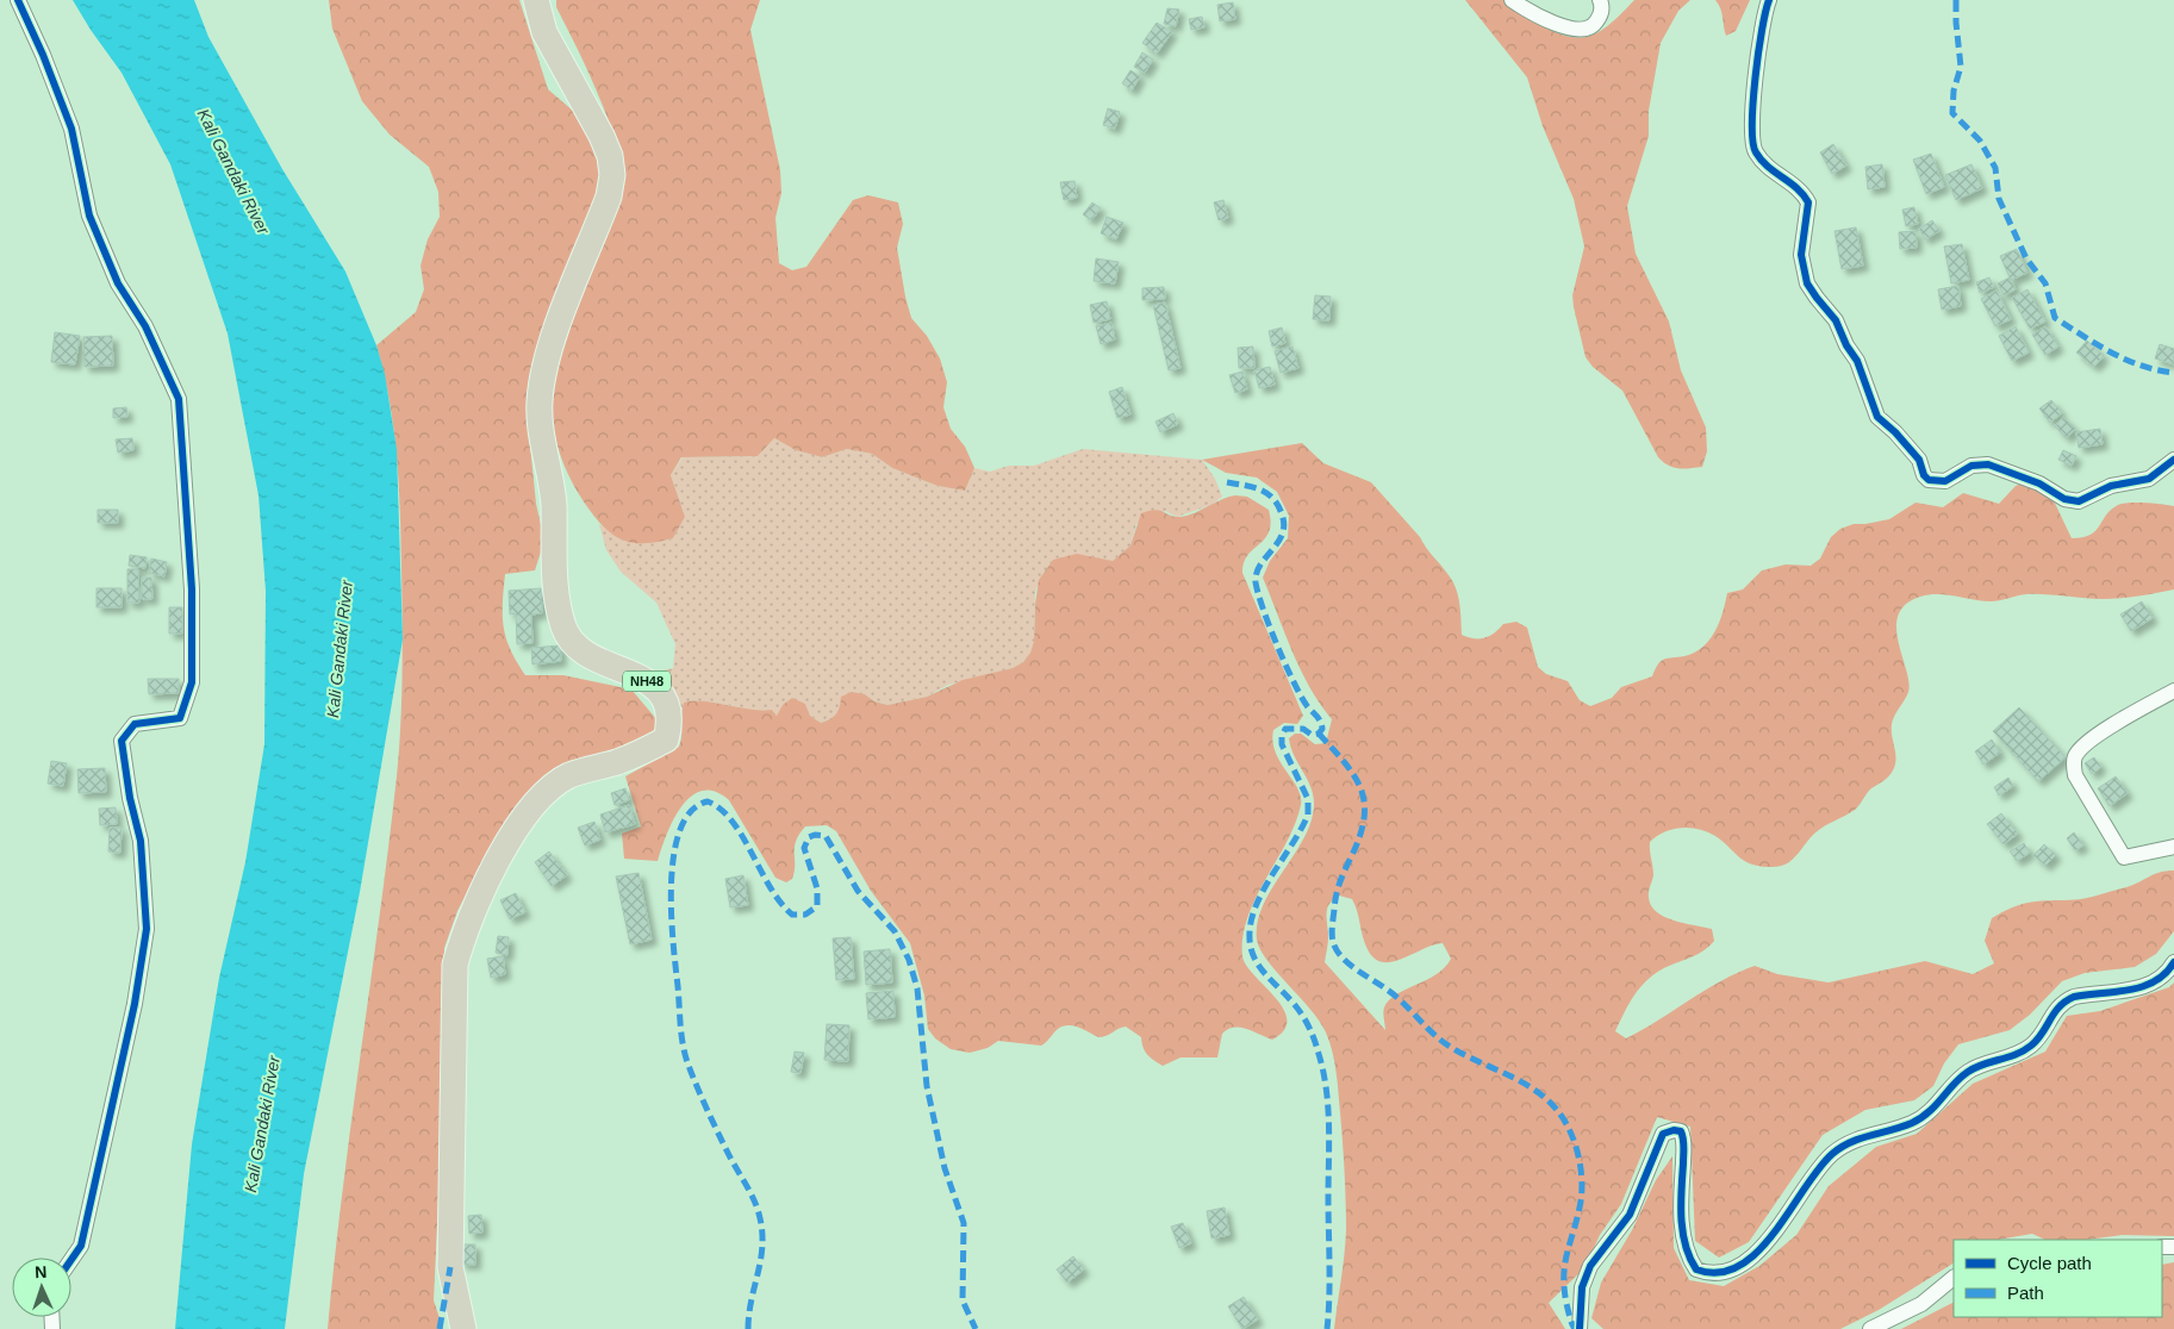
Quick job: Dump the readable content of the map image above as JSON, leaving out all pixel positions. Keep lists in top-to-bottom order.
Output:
{
  "streets": {
    "highway": ["NH48"]
  },
  "water": ["Kali Gandaki River"],
  "legend": ["Cycle path", "Path"],
  "north": "top"
}
